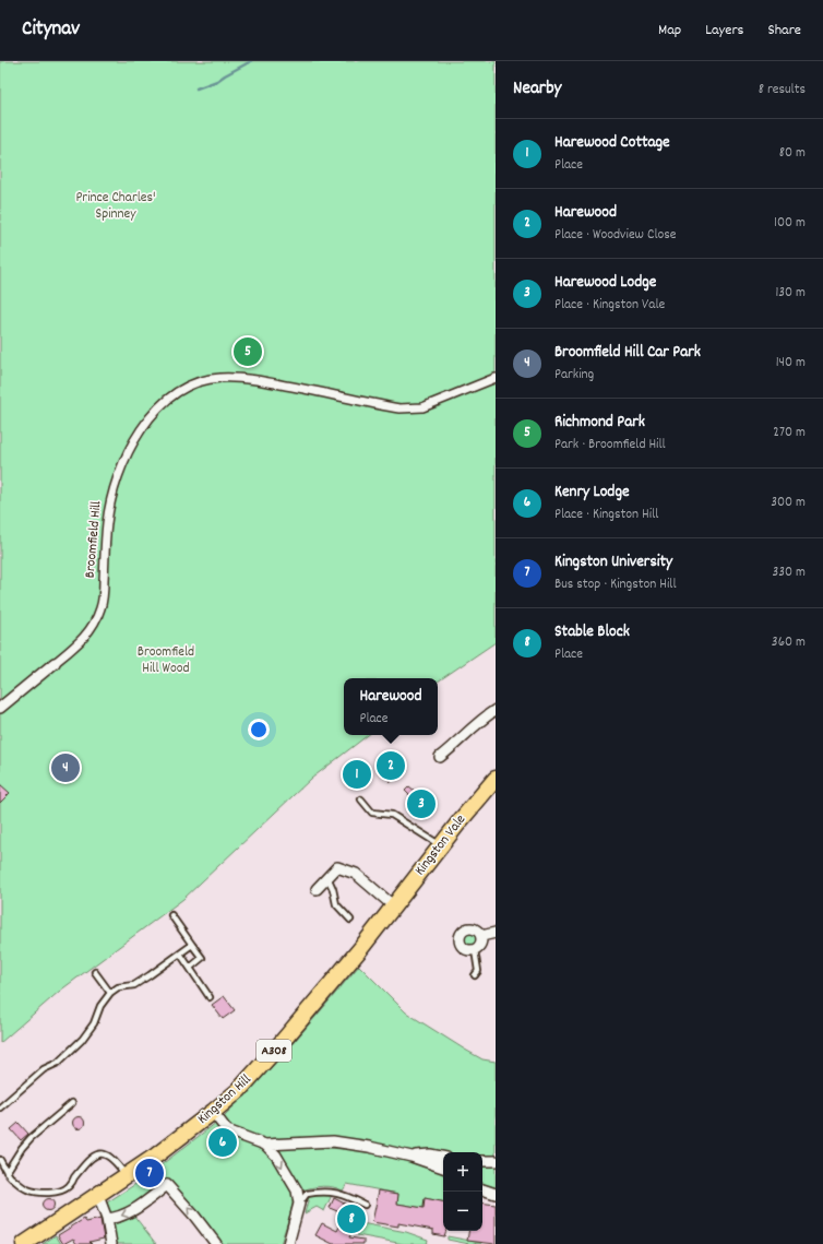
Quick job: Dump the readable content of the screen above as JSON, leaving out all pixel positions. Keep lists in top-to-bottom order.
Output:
{
  "streets": {
    "main road": ["Kingston Vale", "A308", "Kingston Hill"],
    "street": ["Broomfield Hill"]
  },
  "crossings": [
    ["Kingston Vale", "Kingston Hill"]
  ],
  "parks": ["Prince Charles' Spinney", "Broomfield Hill Wood"],
  "page": {
    "header": "Citynav",
    "nav": ["Map", "Layers", "Share"],
    "heading": ["Nearby", "8 results"],
    "list": [
      {
        "mark": "1",
        "name": "Harewood Cottage",
        "note": "Place",
        "value": "80 m"
      },
      {
        "mark": "2",
        "name": "Harewood",
        "note": "Place · Woodview Close",
        "value": "100 m"
      },
      {
        "mark": "3",
        "name": "Harewood Lodge",
        "note": "Place · Kingston Vale",
        "value": "130 m"
      },
      {
        "mark": "4",
        "name": "Broomfield Hill Car Park",
        "note": "Parking",
        "value": "140 m"
      },
      {
        "mark": "5",
        "name": "Richmond Park",
        "note": "Park · Broomfield Hill",
        "value": "270 m"
      },
      {
        "mark": "6",
        "name": "Kenry Lodge",
        "note": "Place · Kingston Hill",
        "value": "300 m"
      },
      {
        "mark": "7",
        "name": "Kingston University",
        "note": "Bus stop · Kingston Hill",
        "value": "330 m"
      },
      {
        "mark": "8",
        "name": "Stable Block",
        "note": "Place",
        "value": "360 m"
      }
    ],
    "pins": [
      "5",
      "2",
      "4",
      "1",
      "3",
      "6",
      "7",
      "8"
    ],
    "popup": ["Harewood", "Place"],
    "map_buttons": ["+", "−"]
  }
}
